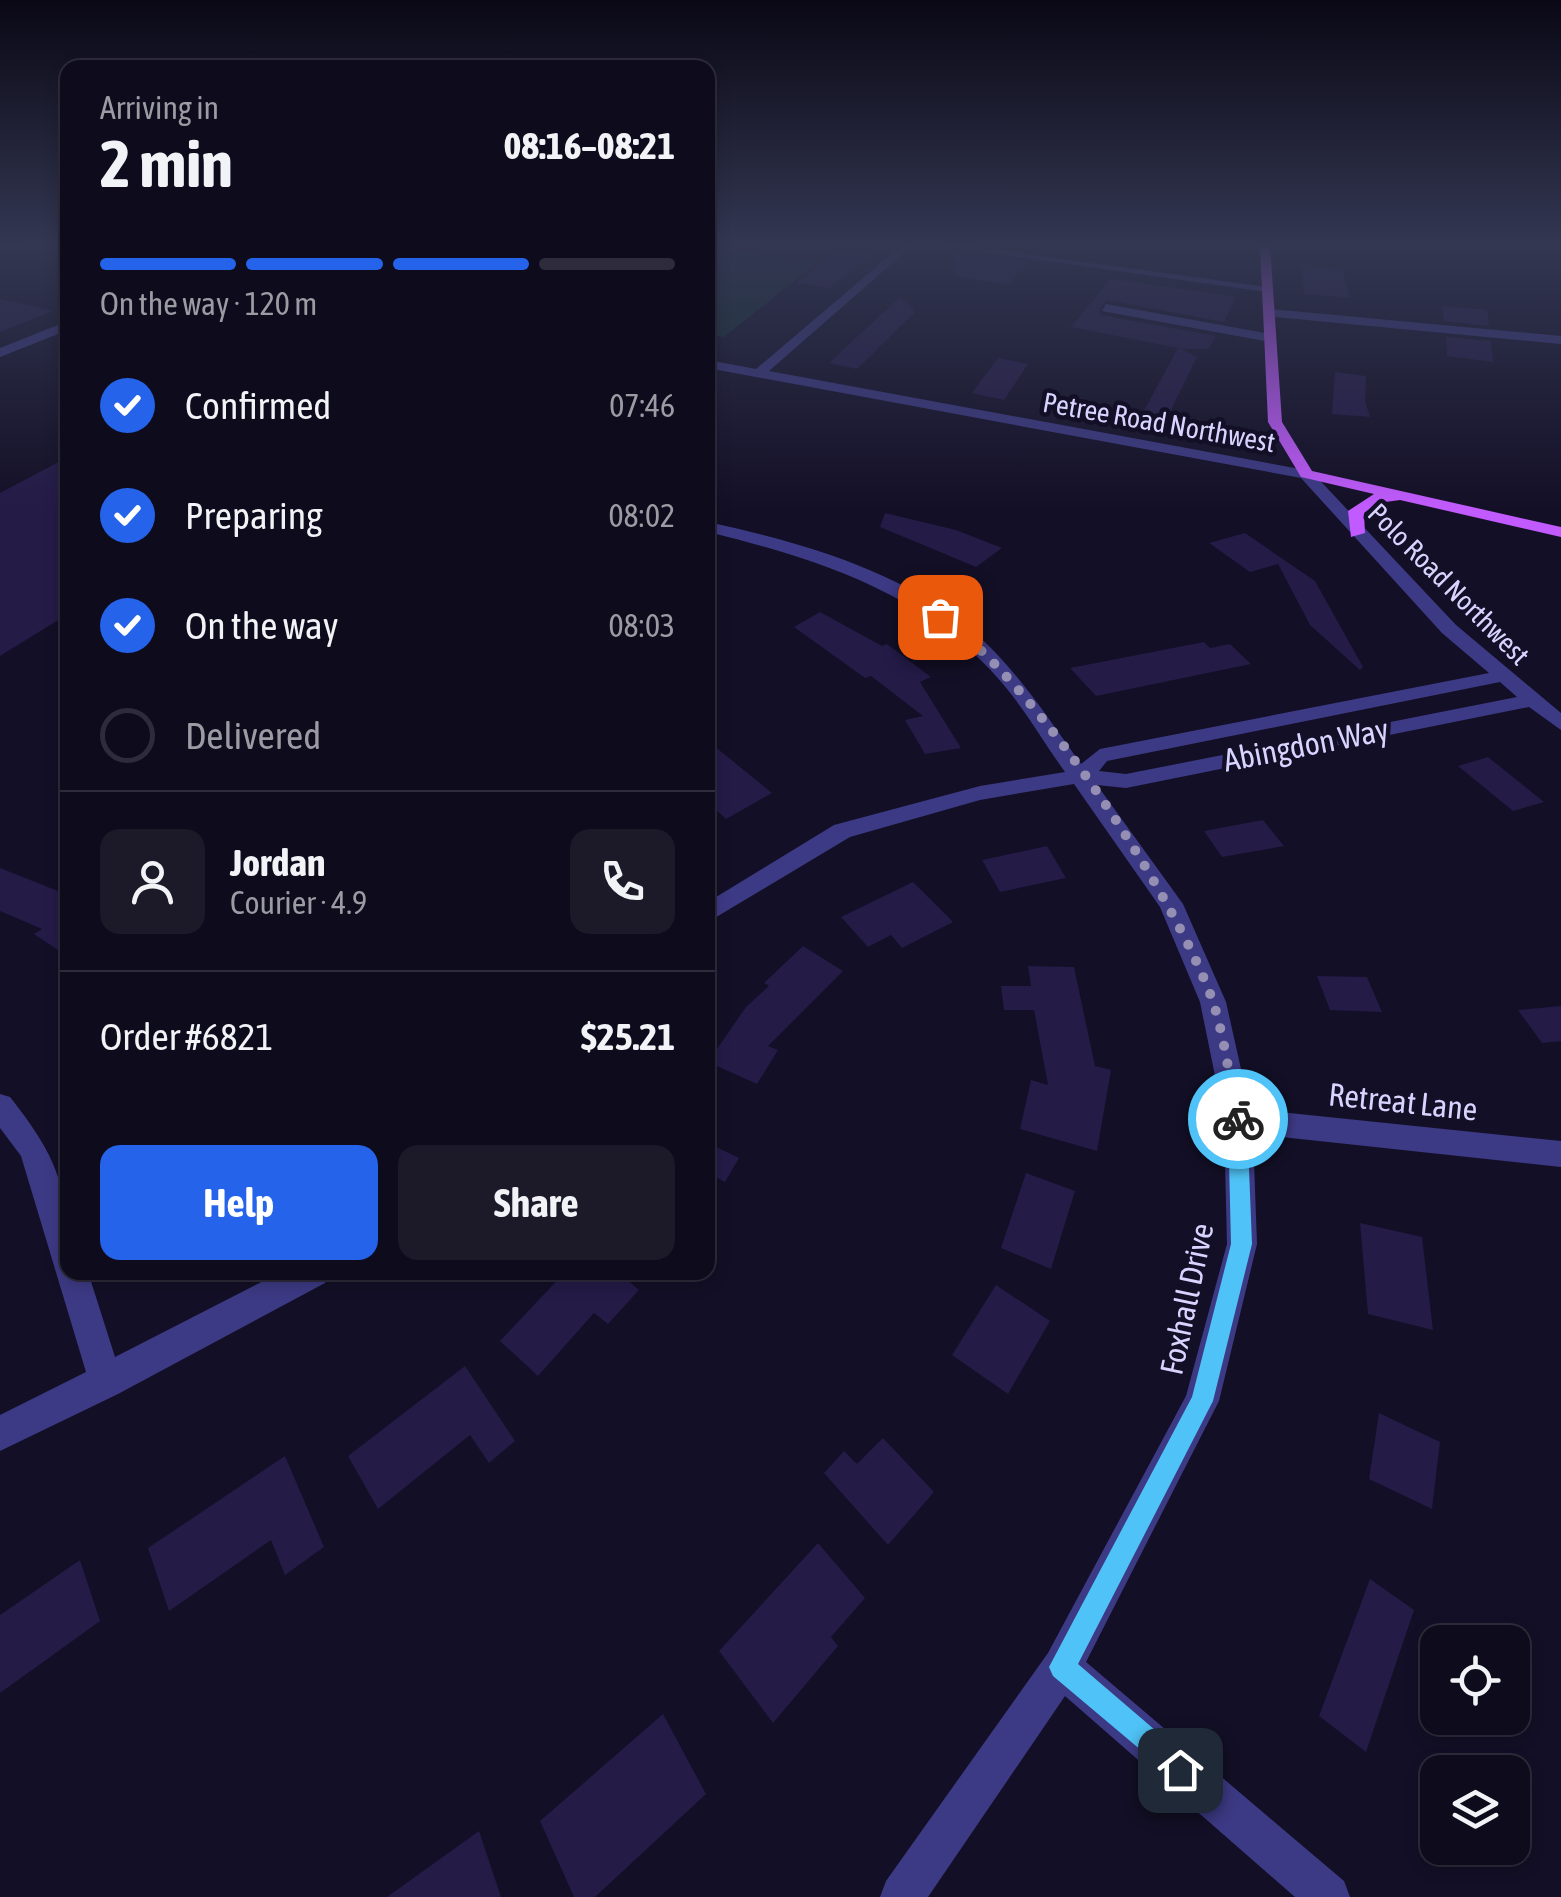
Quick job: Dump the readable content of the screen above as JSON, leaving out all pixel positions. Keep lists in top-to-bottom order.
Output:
{
  "streets": {
    "street": [
      "Petree Road Northwest",
      "Polo Road Northwest",
      "Abingdon Way",
      "Retreat Lane",
      "Foxhall Drive"
    ]
  },
  "crossings": [
    ["Petree Road Northwest", "Polo Road Northwest"],
    ["Polo Road Northwest", "Abingdon Way"],
    ["Abingdon Way", "Foxhall Drive"],
    ["Retreat Lane", "Foxhall Drive"]
  ],
  "page": {
    "heading": ["2 min", "Arriving in", "08:16–08:21"],
    "panel": [
      "Jordan",
      "Courier · 4.9",
      "Order #6821",
      "$25.21"
    ],
    "bar": "On the way · 120 m",
    "list": [
      ["Confirmed", "07:46"],
      ["Preparing", "08:02"],
      ["On the way", "08:03"],
      "Delivered"
    ],
    "buttons": ["Help", "Share"]
  }
}
